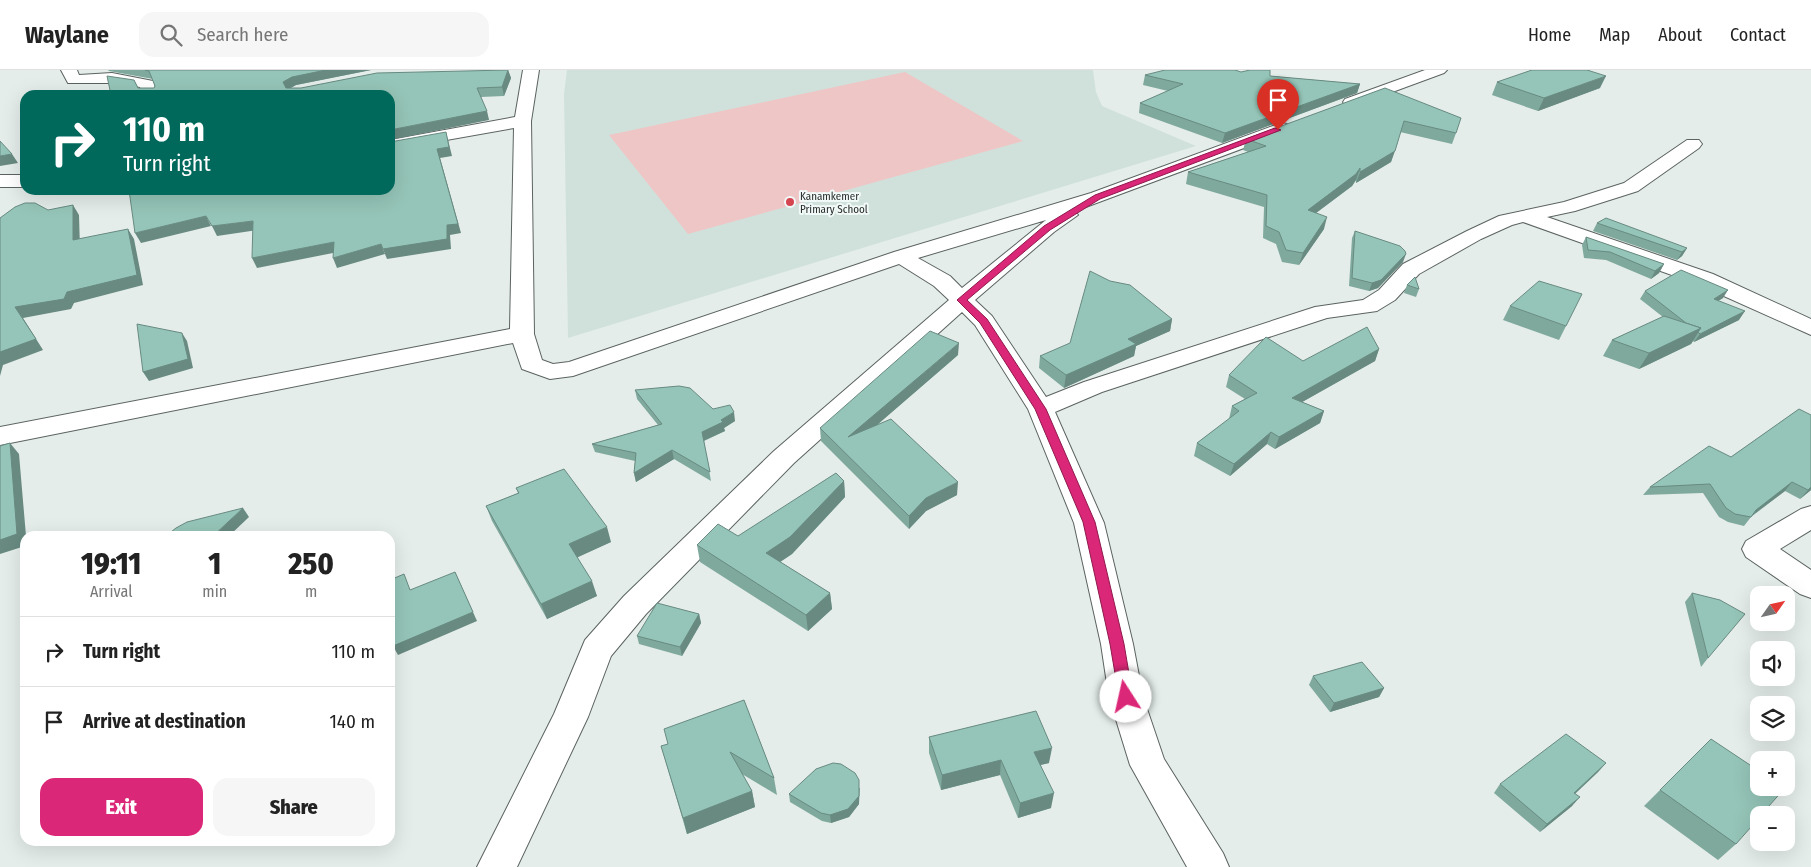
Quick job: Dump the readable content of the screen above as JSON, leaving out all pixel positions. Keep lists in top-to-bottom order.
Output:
{
  "places": ["Kanamkemer Primary School"],
  "north": "top right",
  "page": {
    "header": "Waylane",
    "search": "Search here",
    "nav": [
      "Home",
      "Map",
      "About",
      "Contact"
    ],
    "turn": ["110 m", "Turn right"],
    "eta": [
      "19:11",
      "Arrival",
      "1",
      "min",
      "250",
      "m"
    ],
    "map_buttons": ["+", "−"],
    "list": [
      {
        "name": "Turn right",
        "value": "110 m"
      },
      {
        "name": "Arrive at destination",
        "value": "140 m"
      }
    ],
    "buttons": ["Exit", "Share"]
  }
}
